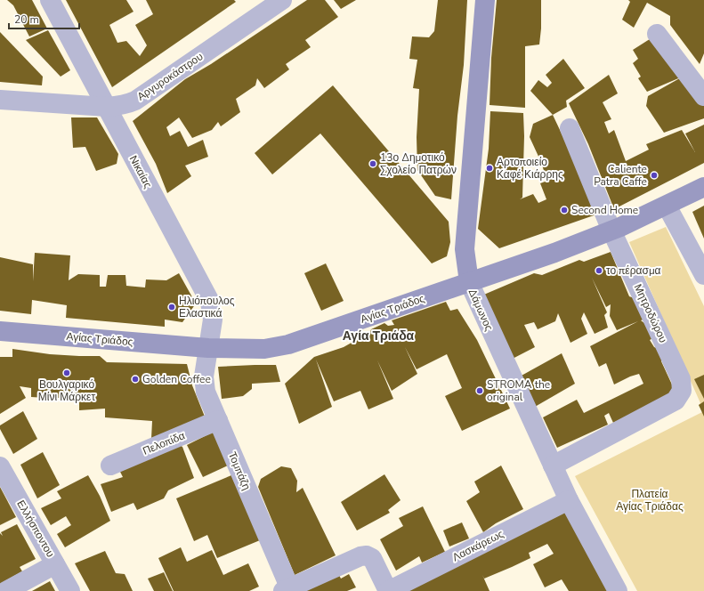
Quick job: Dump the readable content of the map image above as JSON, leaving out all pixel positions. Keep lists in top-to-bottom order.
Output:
{
  "streets": {
    "main road": ["Αγίας Τριάδος", "Δάμωνος"],
    "street": [
      "Αργυροκάστρου",
      "Νικαίας",
      "Μητροδώρου",
      "Πελοπίδα",
      "Τομπάζη",
      "Ελλήσποντου",
      "Λασκάρεως"
    ]
  },
  "crossings": [
    ["Αργυροκάστρου", "Νικαίας"],
    ["Νικαίας", "Αγίας Τριάδος"],
    ["Νικαίας", "Τομπάζη"],
    ["Αγίας Τριάδος", "Δάμωνος"],
    ["Αγίας Τριάδος", "Μητροδώρου"],
    ["Αγίας Τριάδος", "Τομπάζη"],
    ["Δάμωνος", "Μητροδώρου"],
    ["Δάμωνος", "Λασκάρεως"],
    ["Πελοπίδα", "Τομπάζη"]
  ],
  "districts": ["Αγία Τριάδα"],
  "parks": ["Πλατεία Αγίας Τριάδας"],
  "places": [
    "13ο Δημοτικό Σχολείο Πατρών",
    "Αρτοποιείο Καφέ Κιάρρης",
    "Caliente Patra Caffe",
    "Second Home",
    "το πέρασμα",
    "Ηλιόπουλος Ελαστικά",
    "Βουλγαρικό Μίνι Μάρκετ",
    "Golden Coffee",
    "STROMA the original"
  ],
  "scale_bar": "20 m"
}
